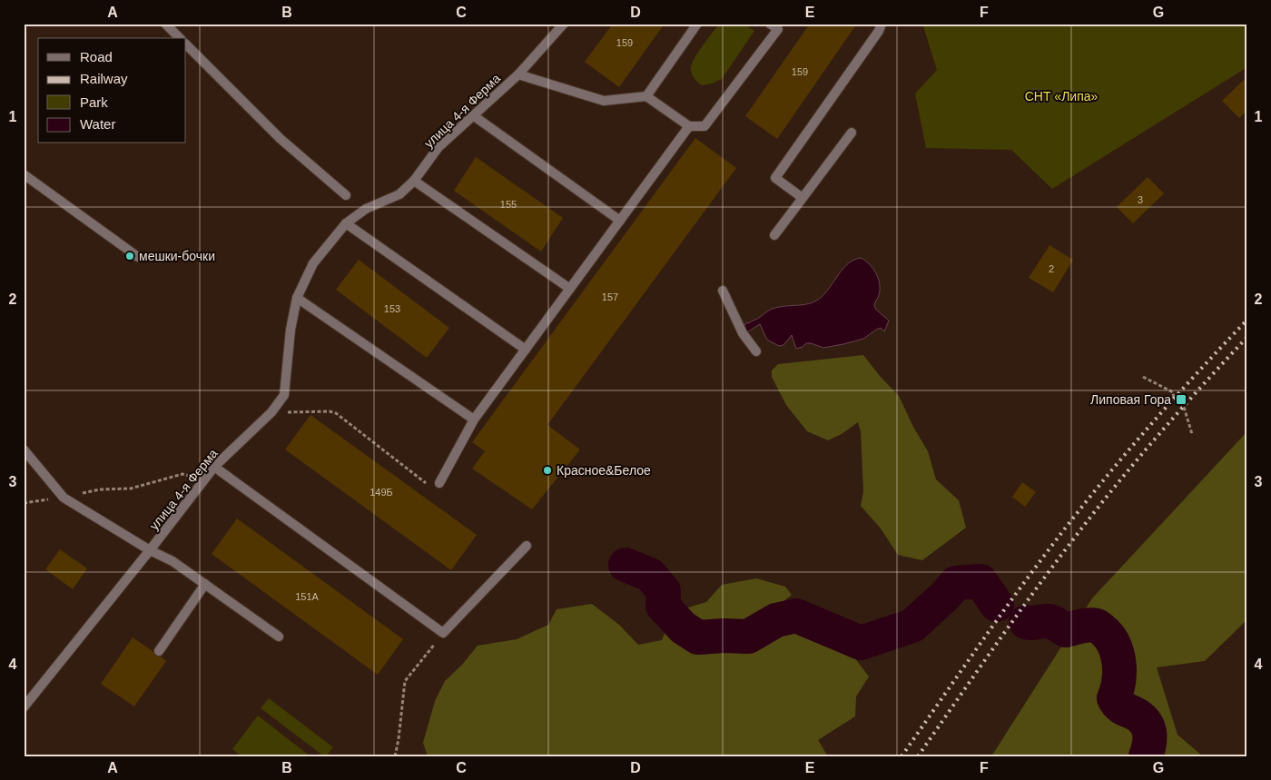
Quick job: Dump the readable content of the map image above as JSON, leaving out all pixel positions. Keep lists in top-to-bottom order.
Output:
{
  "streets": {
    "street": ["улица 4-я Ферма"]
  },
  "parks": ["СНТ «Липа»"],
  "places": {
    "other": ["мешки-бочки", "Красное&Белое"],
    "transit": ["Липовая Гора"]
  },
  "house_numbers": [
    "159",
    "159",
    "3",
    "155",
    "2",
    "157",
    "153",
    "149Б",
    "151А"
  ],
  "legend": [
    "Road",
    "Railway",
    "Park",
    "Water"
  ],
  "grid": {
    "columns": [
      "A",
      "B",
      "C",
      "D",
      "E",
      "F",
      "G"
    ],
    "rows": [
      "1",
      "2",
      "3",
      "4"
    ]
  }
}
